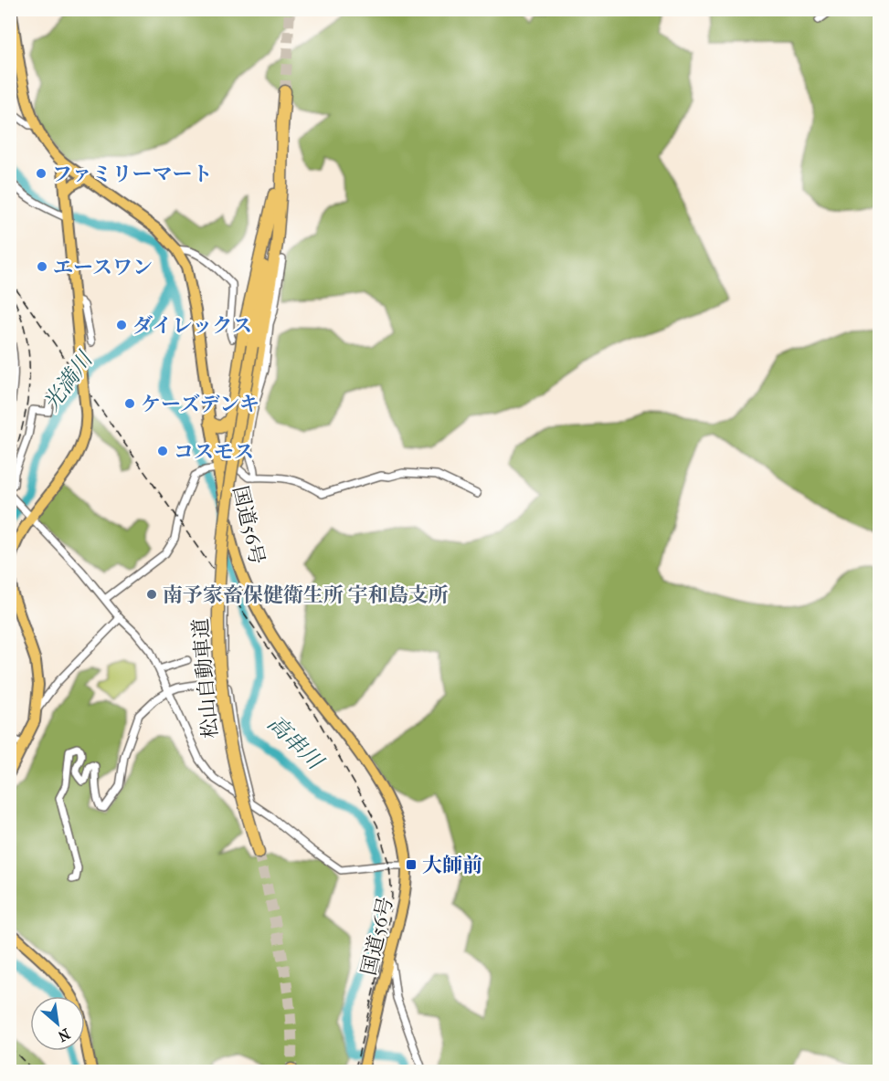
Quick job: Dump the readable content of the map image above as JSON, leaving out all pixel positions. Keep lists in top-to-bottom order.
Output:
{
  "streets": {
    "highway": ["松山自動車道"],
    "main road": ["国道56号"]
  },
  "water": ["光満川", "高串川"],
  "places": {
    "other": [
      "ファミリーマート",
      "エースワン",
      "ダイレックス",
      "ケーズデンキ",
      "コスモス",
      "南予家畜保健衛生所 宇和島支所"
    ],
    "transit": ["大師前"]
  },
  "north": "bottom right"
}
